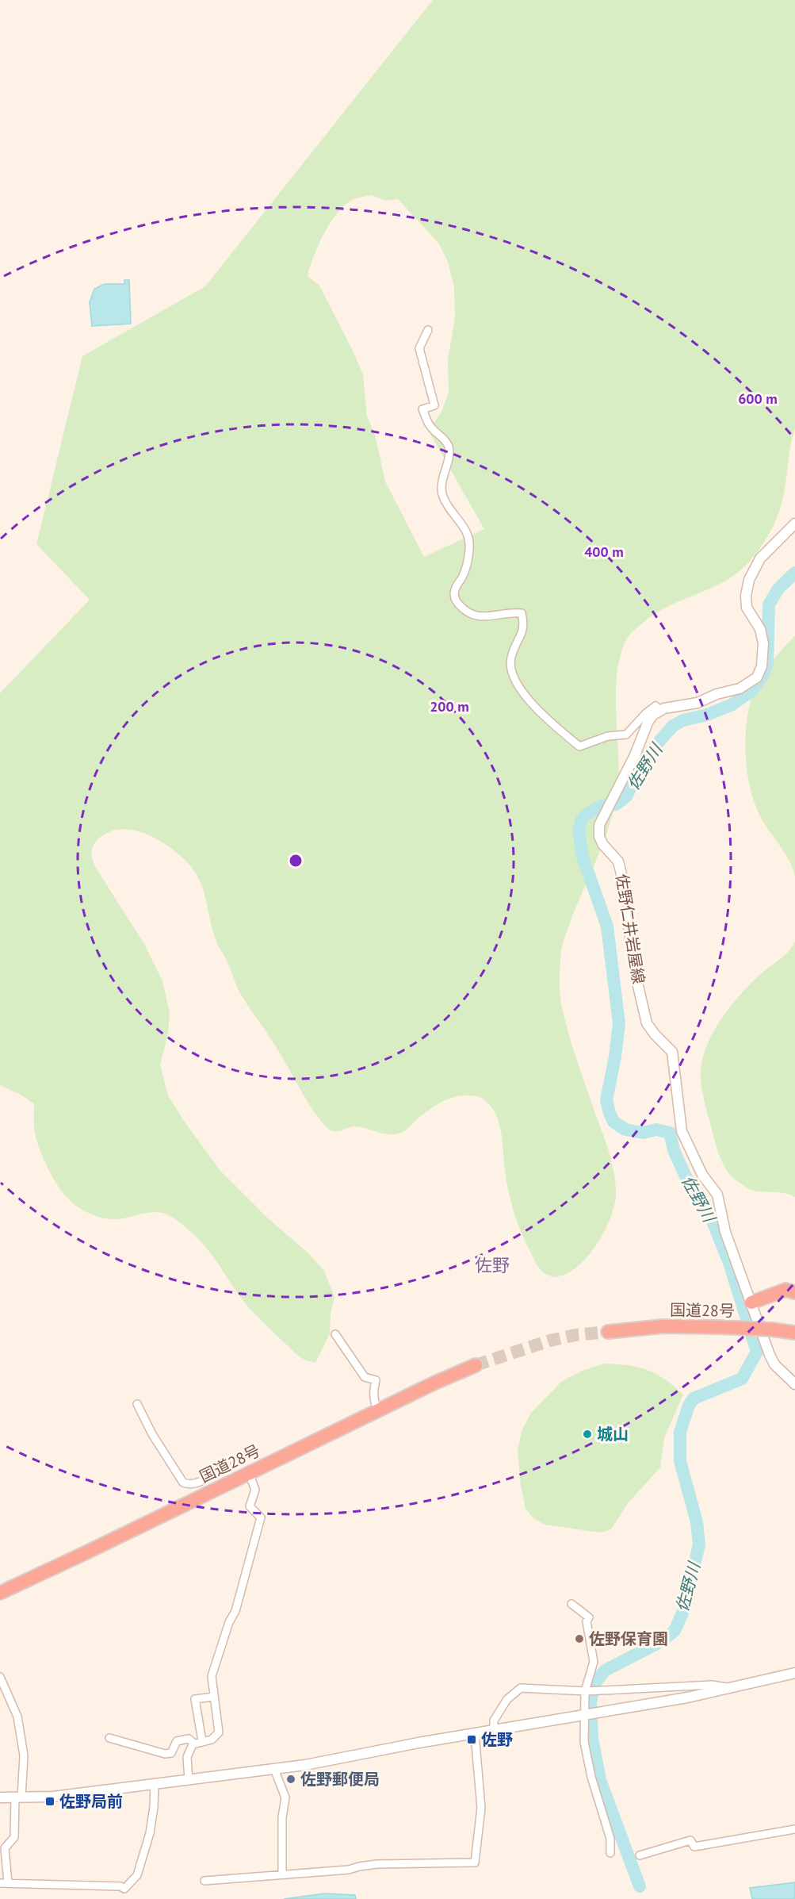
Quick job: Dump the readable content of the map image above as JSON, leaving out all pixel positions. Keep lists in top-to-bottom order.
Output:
{
  "streets": {
    "highway": ["国道28号"],
    "main road": ["佐野仁井岩屋線"]
  },
  "districts": ["佐野"],
  "water": ["佐野川"],
  "places": {
    "other": ["城山", "佐野保育園", "佐野郵便局"],
    "transit": ["佐野", "佐野局前"]
  },
  "rings": ["600 m", "400 m", "200 m"]
}
